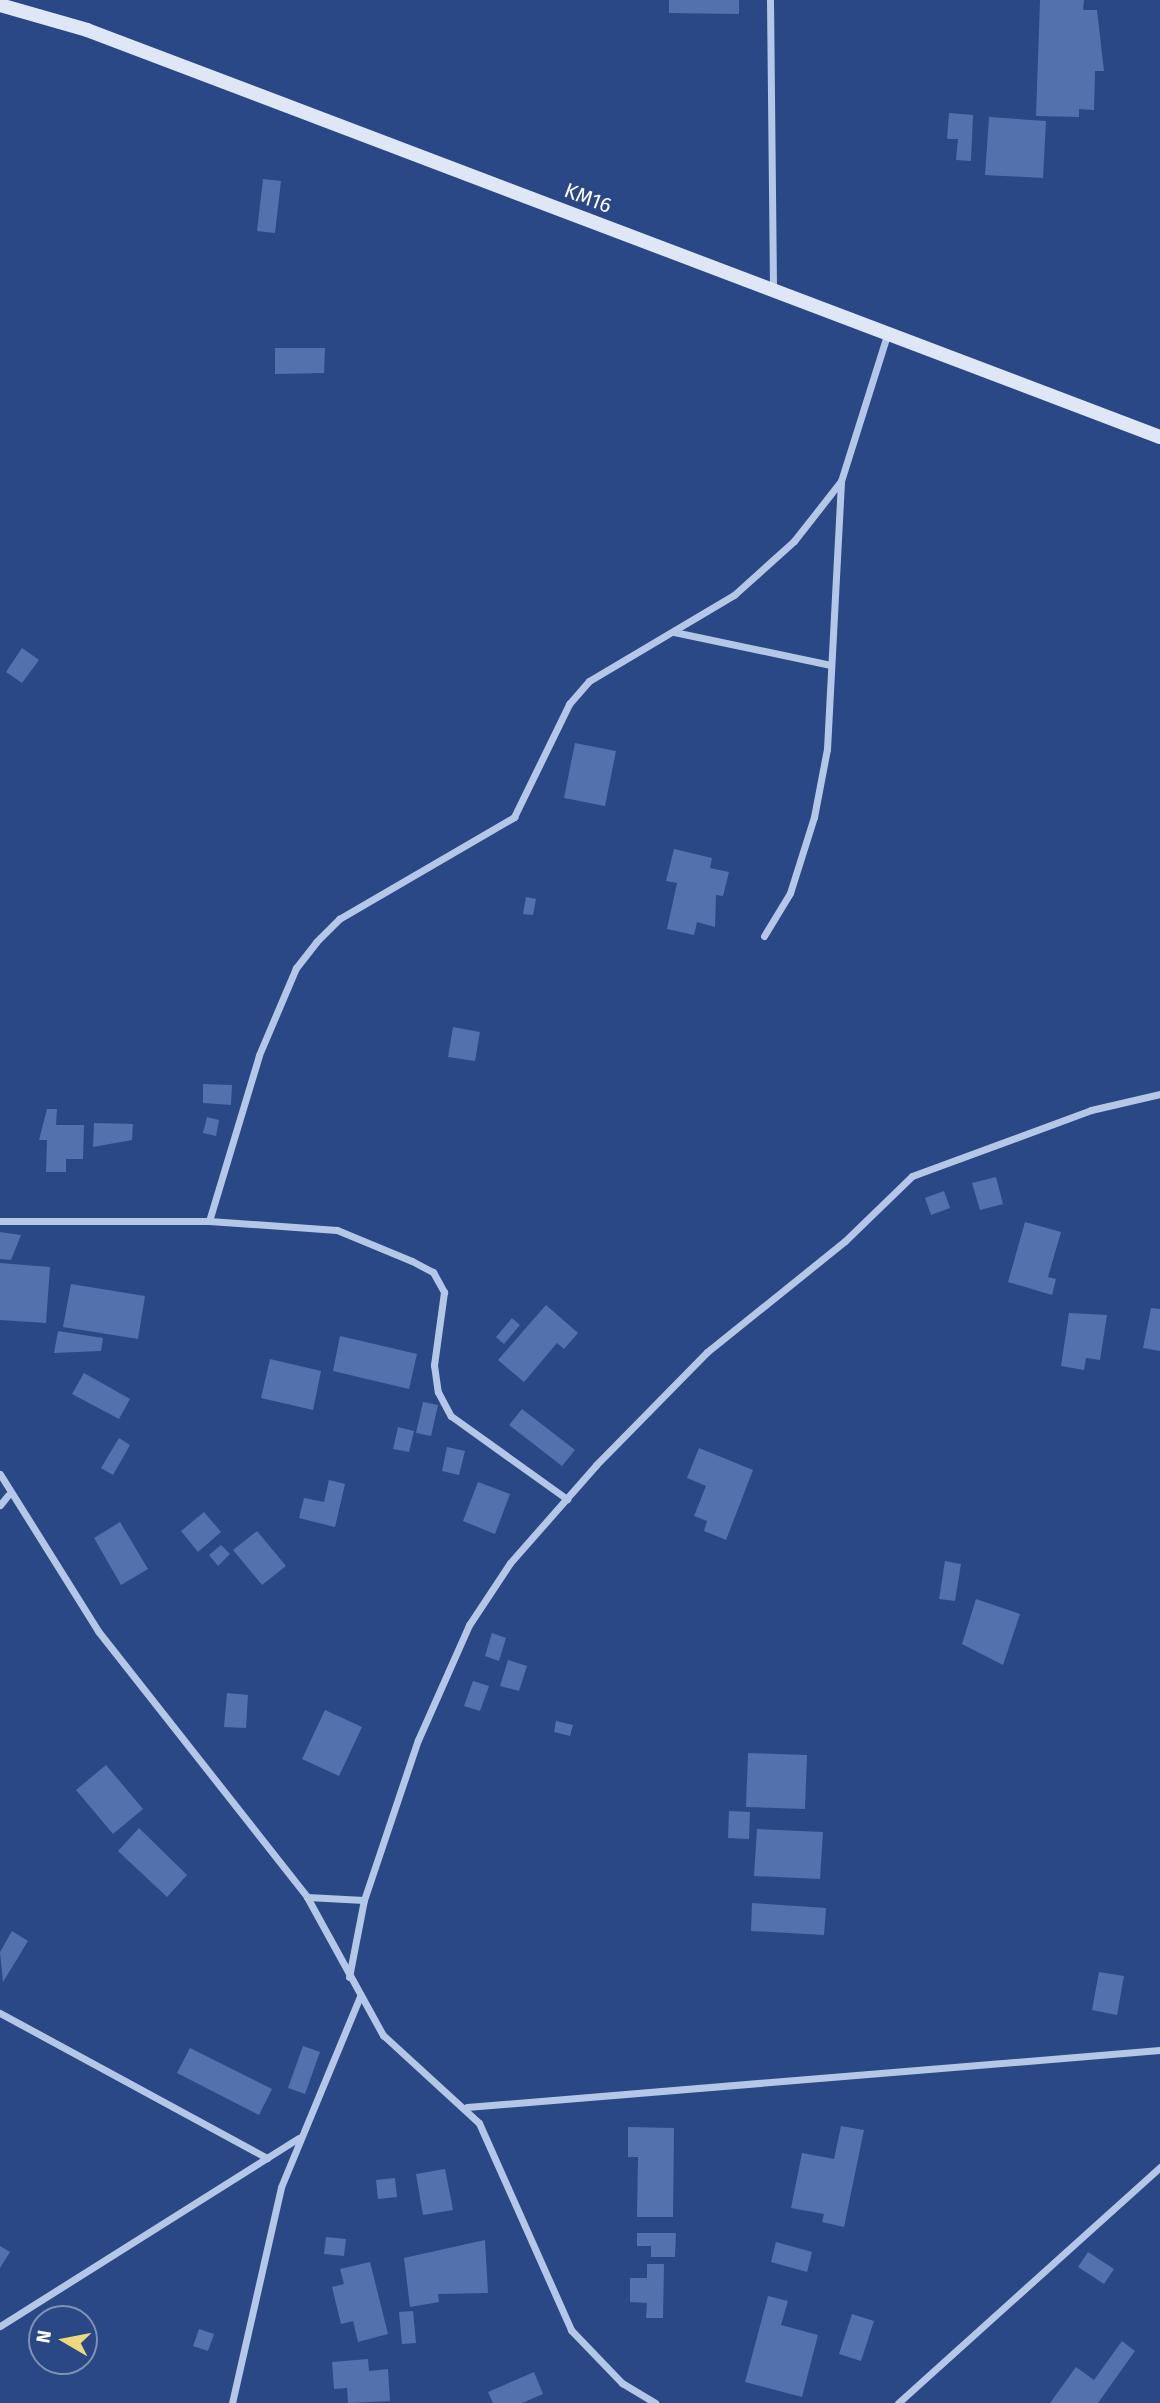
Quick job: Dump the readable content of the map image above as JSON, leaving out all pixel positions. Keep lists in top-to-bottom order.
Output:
{
  "streets": {
    "street": ["KM16"]
  },
  "north": "left"
}
